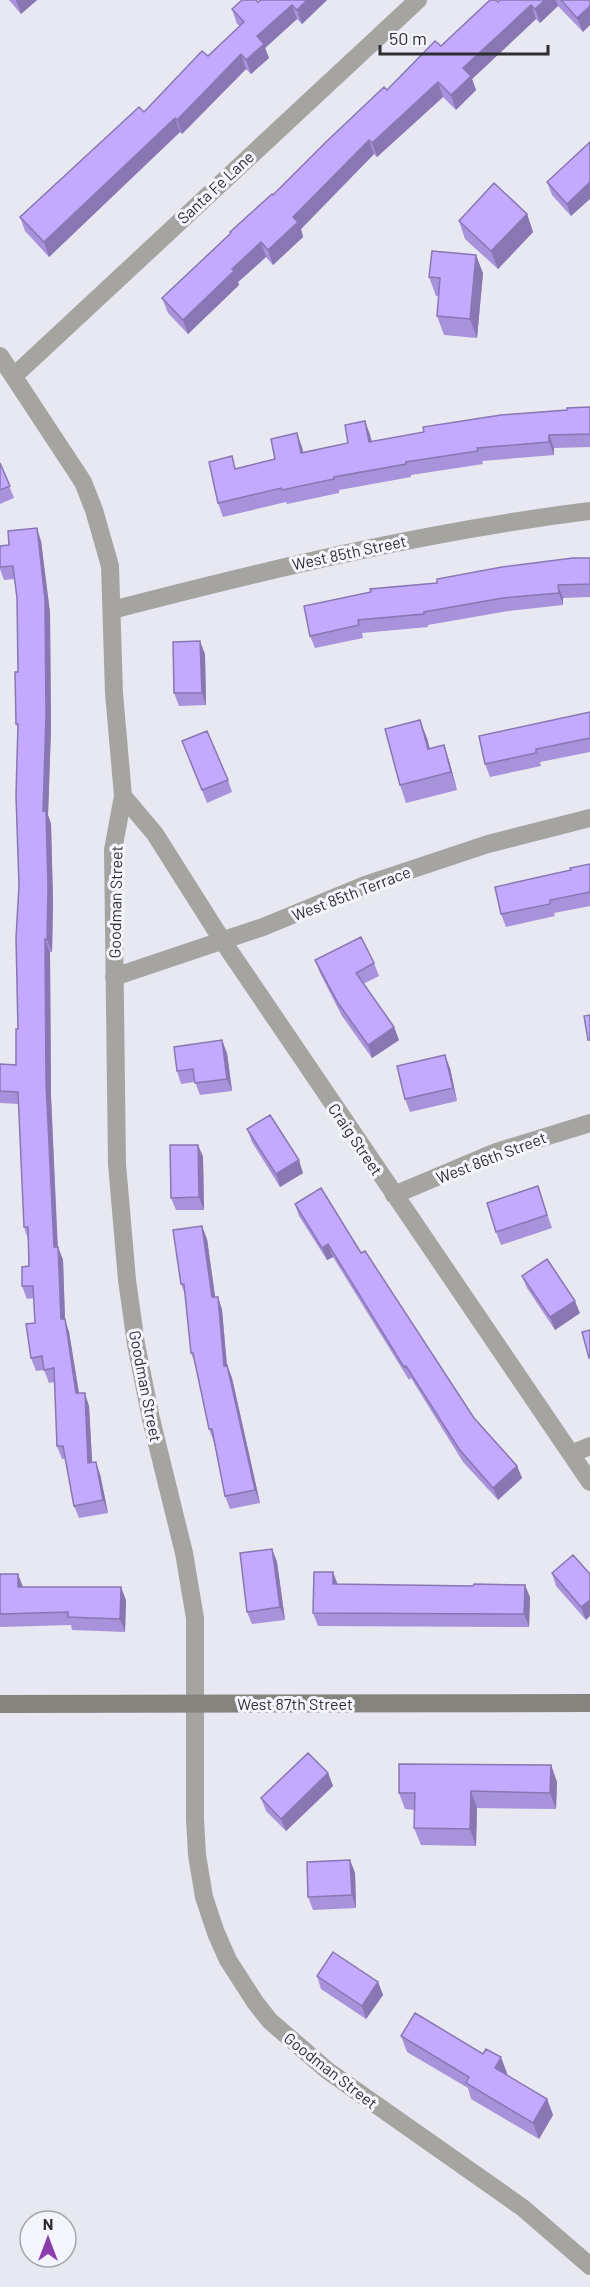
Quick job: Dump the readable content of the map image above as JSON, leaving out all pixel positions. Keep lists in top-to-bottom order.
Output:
{
  "streets": {
    "street": [
      "Santa Fe Lane",
      "West 85th Street",
      "West 85th Terrace",
      "Goodman Street",
      "Craig Street",
      "West 86th Street",
      "West 87th Street"
    ]
  },
  "crossings": [
    ["Santa Fe Lane", "Goodman Street"],
    ["West 85th Street", "Goodman Street"],
    ["West 85th Terrace", "Goodman Street"],
    ["West 85th Terrace", "Craig Street"],
    ["Goodman Street", "Craig Street"],
    ["Goodman Street", "West 87th Street"],
    ["Craig Street", "West 86th Street"]
  ],
  "scale_bar": "50 m",
  "north": "top"
}
